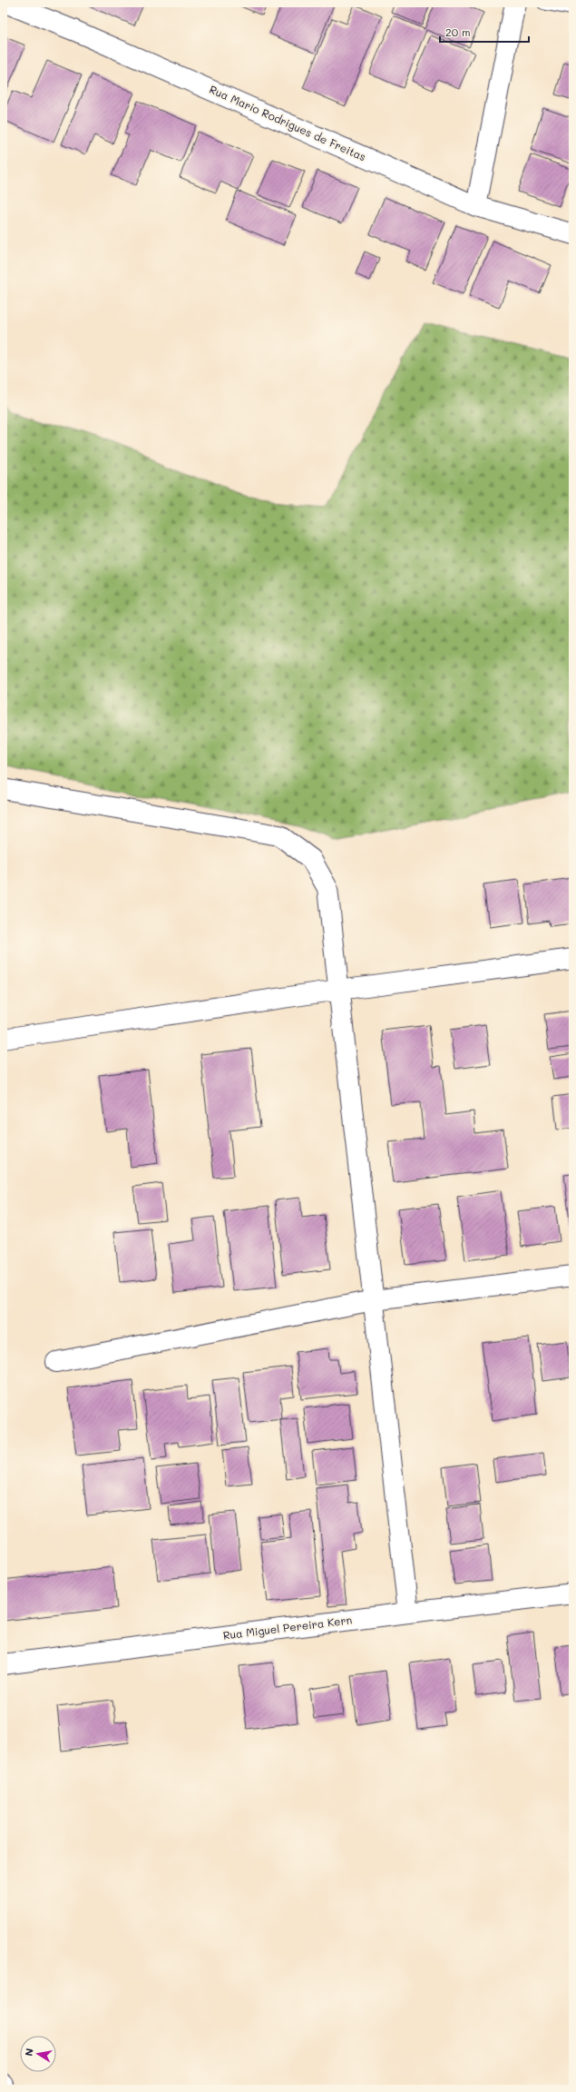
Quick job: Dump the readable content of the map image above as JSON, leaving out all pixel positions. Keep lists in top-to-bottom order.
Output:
{
  "streets": {
    "street": ["Rua Mario Rodrigues de Freitas", "Rua Miguel Pereira Kern"]
  },
  "scale_bar": "20 m",
  "north": "left"
}
